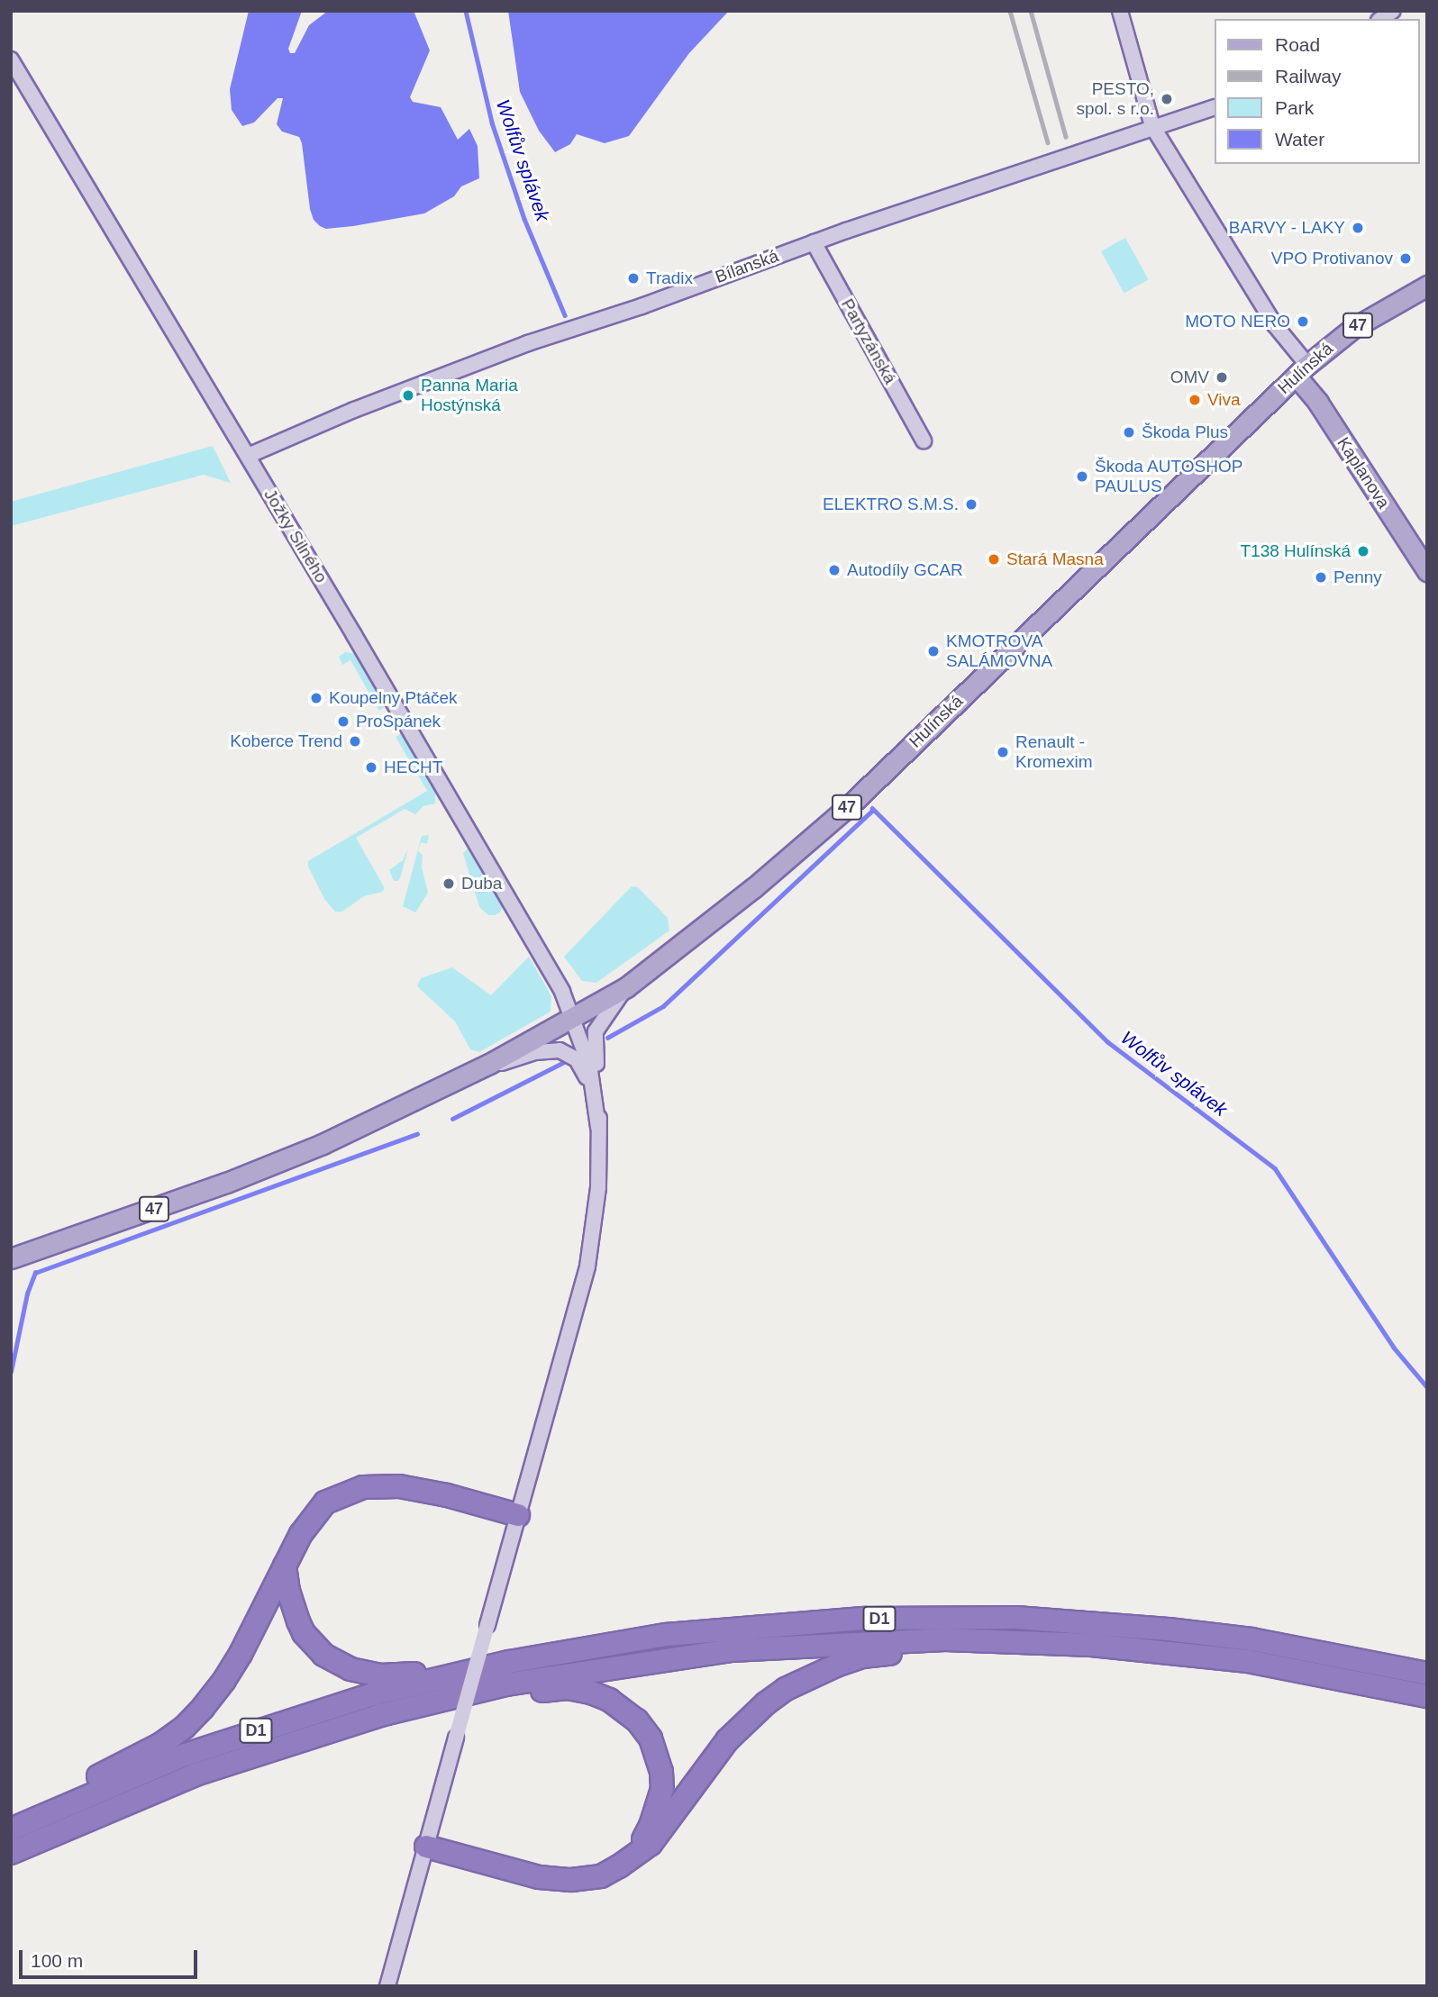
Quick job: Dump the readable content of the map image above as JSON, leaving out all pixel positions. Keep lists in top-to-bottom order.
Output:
{
  "streets": {
    "highway": ["D1"],
    "main road": ["47", "Hulínská", "Kaplanova"],
    "street": ["Bílanská", "Partyzánská", "Jožky Silného"]
  },
  "crossings": [
    ["Bílanská", "Partyzánská"],
    ["Bílanská", "Jožky Silného"],
    ["47", "Hulínská"],
    ["47", "Jožky Silného"],
    ["Hulínská", "Kaplanova"],
    ["Hulínská", "Jožky Silného"]
  ],
  "water": ["Wolfův splávek"],
  "places": [
    "PESTO, spol. s r.o.",
    "BARVY - LAKY",
    "VPO Protivanov",
    "Tradix",
    "MOTO NERO",
    "OMV",
    "Panna Maria Hostýnská",
    "Viva",
    "Škoda Plus",
    "Škoda AUTOSHOP PAULUS",
    "ELEKTRO S.M.S.",
    "T138 Hulínská",
    "Stará Masna",
    "Autodíly GCAR",
    "Penny",
    "KMOTROVA SALÁMOVNA",
    "Koupelny Ptáček",
    "ProSpánek",
    "Koberce Trend",
    "Renault - Kromexim",
    "HECHT",
    "Duba"
  ],
  "legend": [
    "Road",
    "Railway",
    "Park",
    "Water"
  ],
  "scale_bar": "100 m"
}
